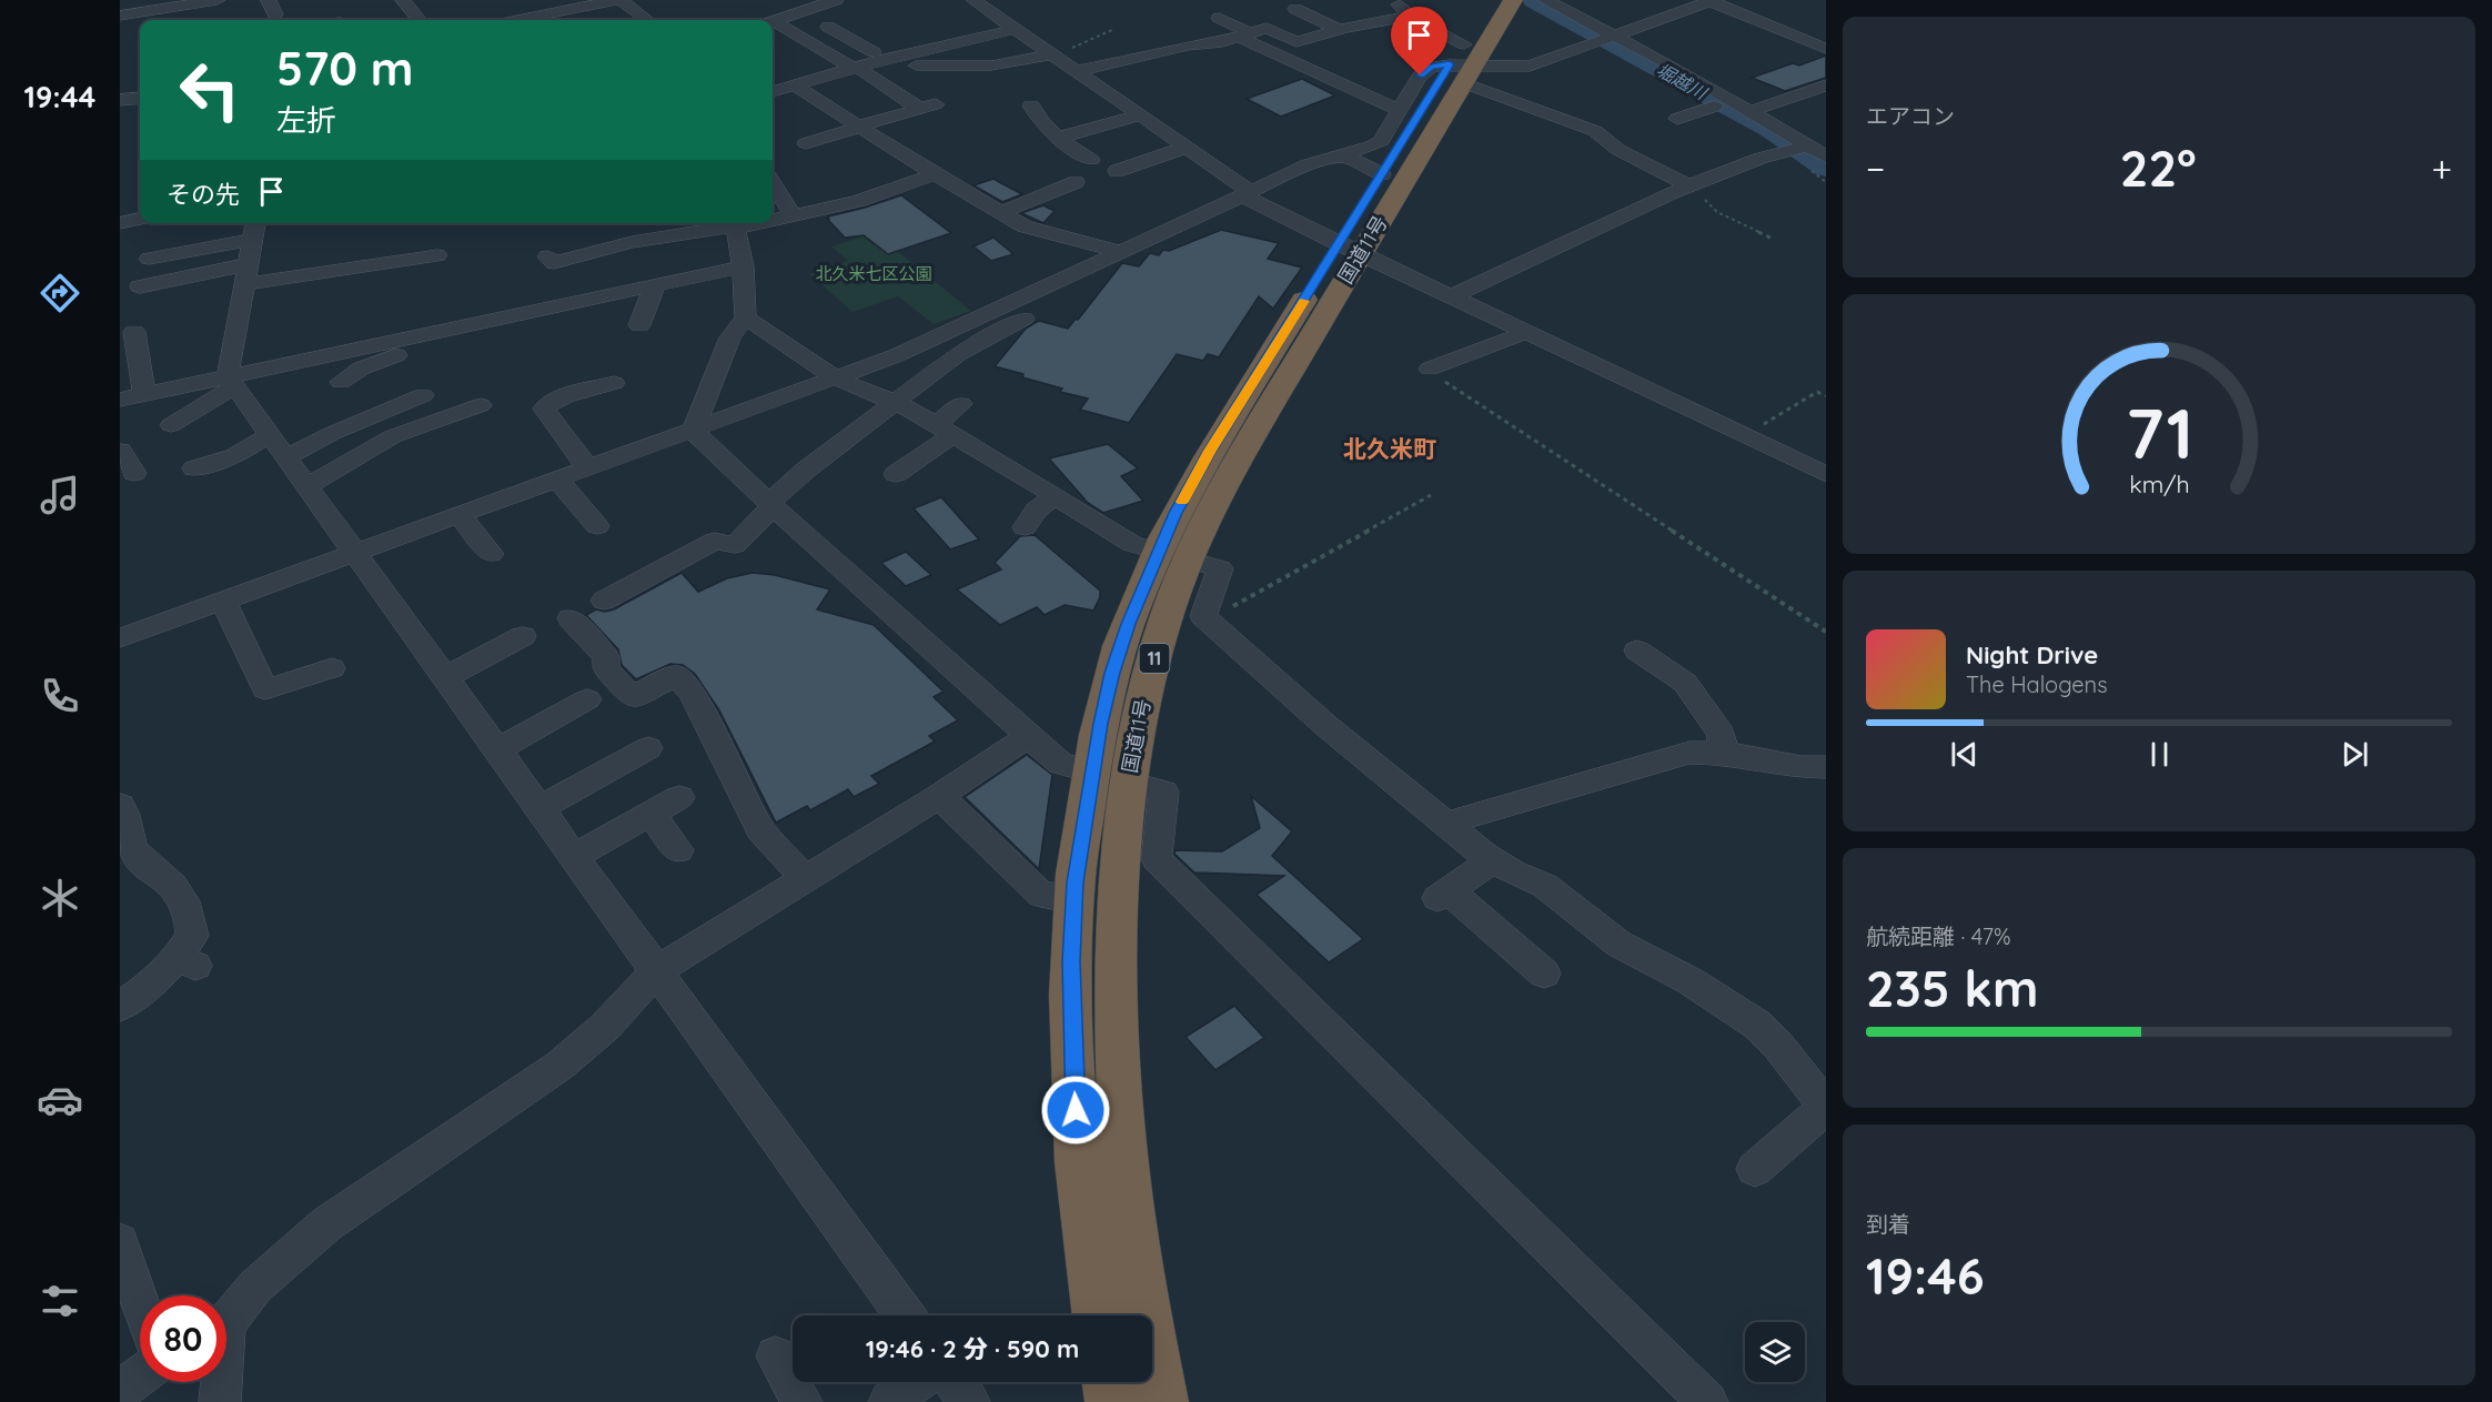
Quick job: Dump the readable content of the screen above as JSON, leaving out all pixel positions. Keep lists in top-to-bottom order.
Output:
{
  "streets": {
    "highway": ["国道11号", "11"]
  },
  "districts": ["北久米町"],
  "water": ["堀越川"],
  "parks": ["北久米七区公園"],
  "page": {
    "tabs": "19:44",
    "tile": [
      "エアコン",
      ["航続距離 · 47%", "235 km"],
      ["到着", "19:46"]
    ],
    "turn": ["570 m", "左折"],
    "heat": ["−", "22°", "+"],
    "then": "その先",
    "song": ["Night Drive", "The Halogens"],
    "limit": "80",
    "trip": "19:46 · 2 分 · 590 m",
    "gauge": ["71", "km/h"]
  }
}
